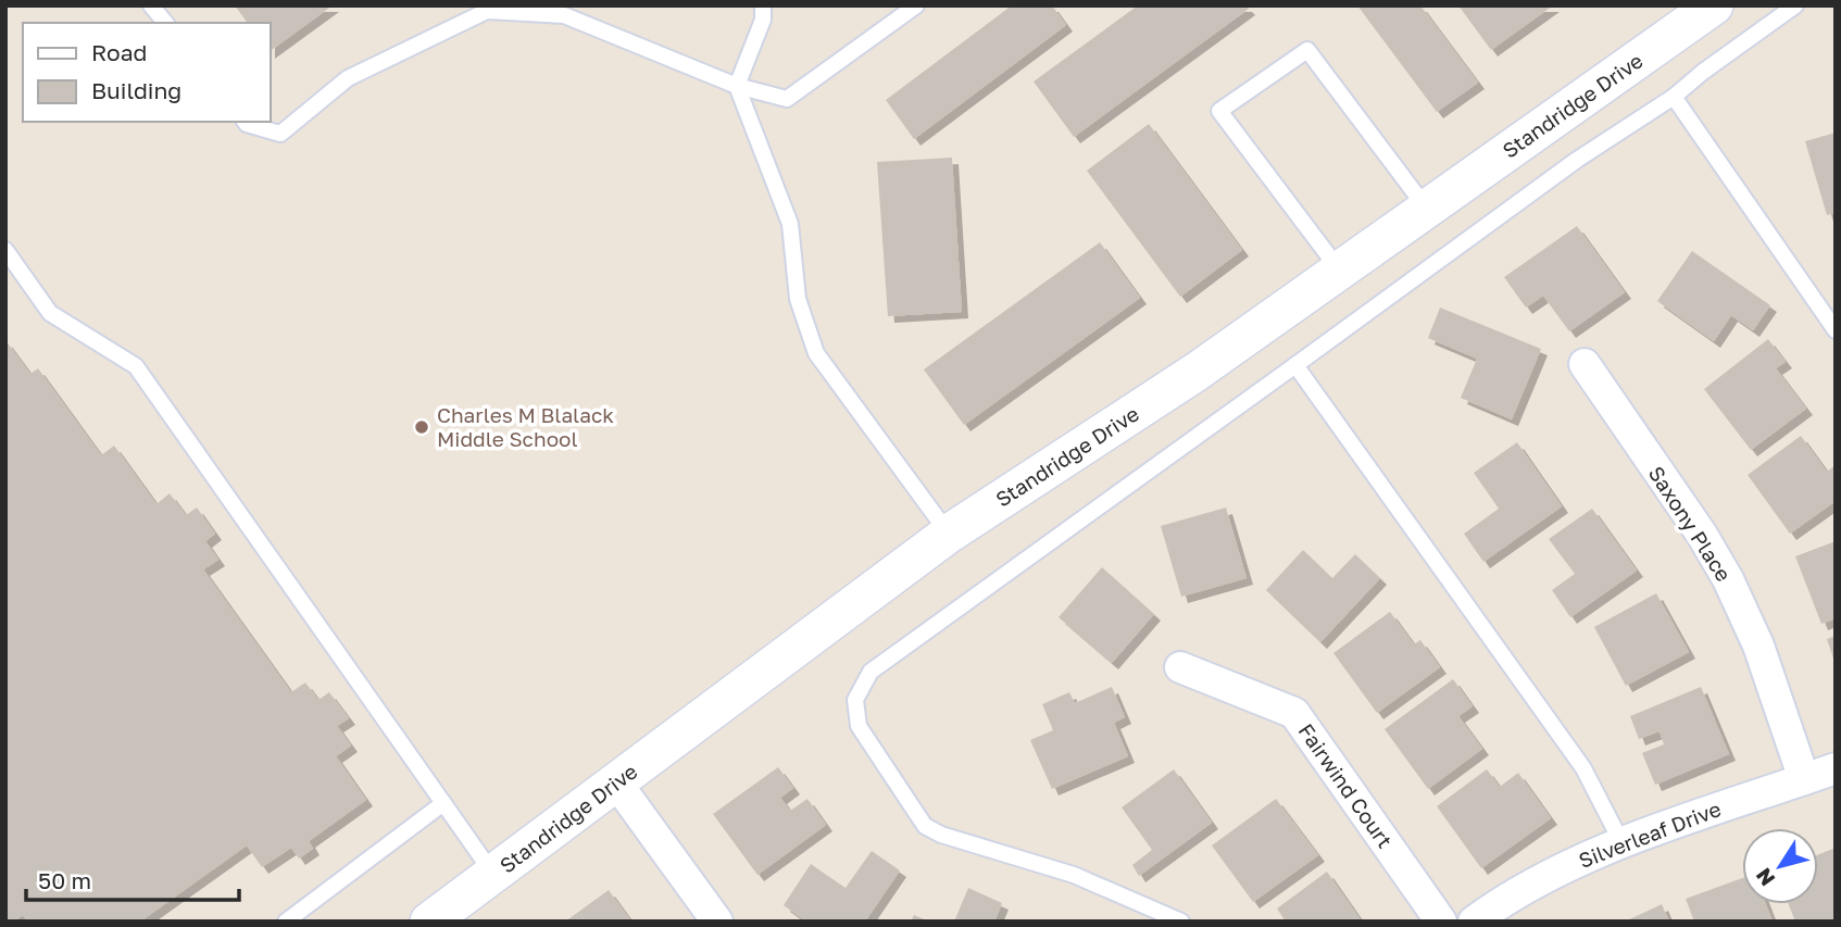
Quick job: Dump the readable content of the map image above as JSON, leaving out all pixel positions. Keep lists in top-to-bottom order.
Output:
{
  "streets": {
    "street": [
      "Standridge Drive",
      "Saxony Place",
      "Fairwind Court",
      "Silverleaf Drive"
    ]
  },
  "crossings": [
    ["Saxony Place", "Silverleaf Drive"]
  ],
  "places": ["Charles M Blalack Middle School"],
  "legend": ["Road", "Building"],
  "scale_bar": "50 m",
  "north": "bottom left"
}
